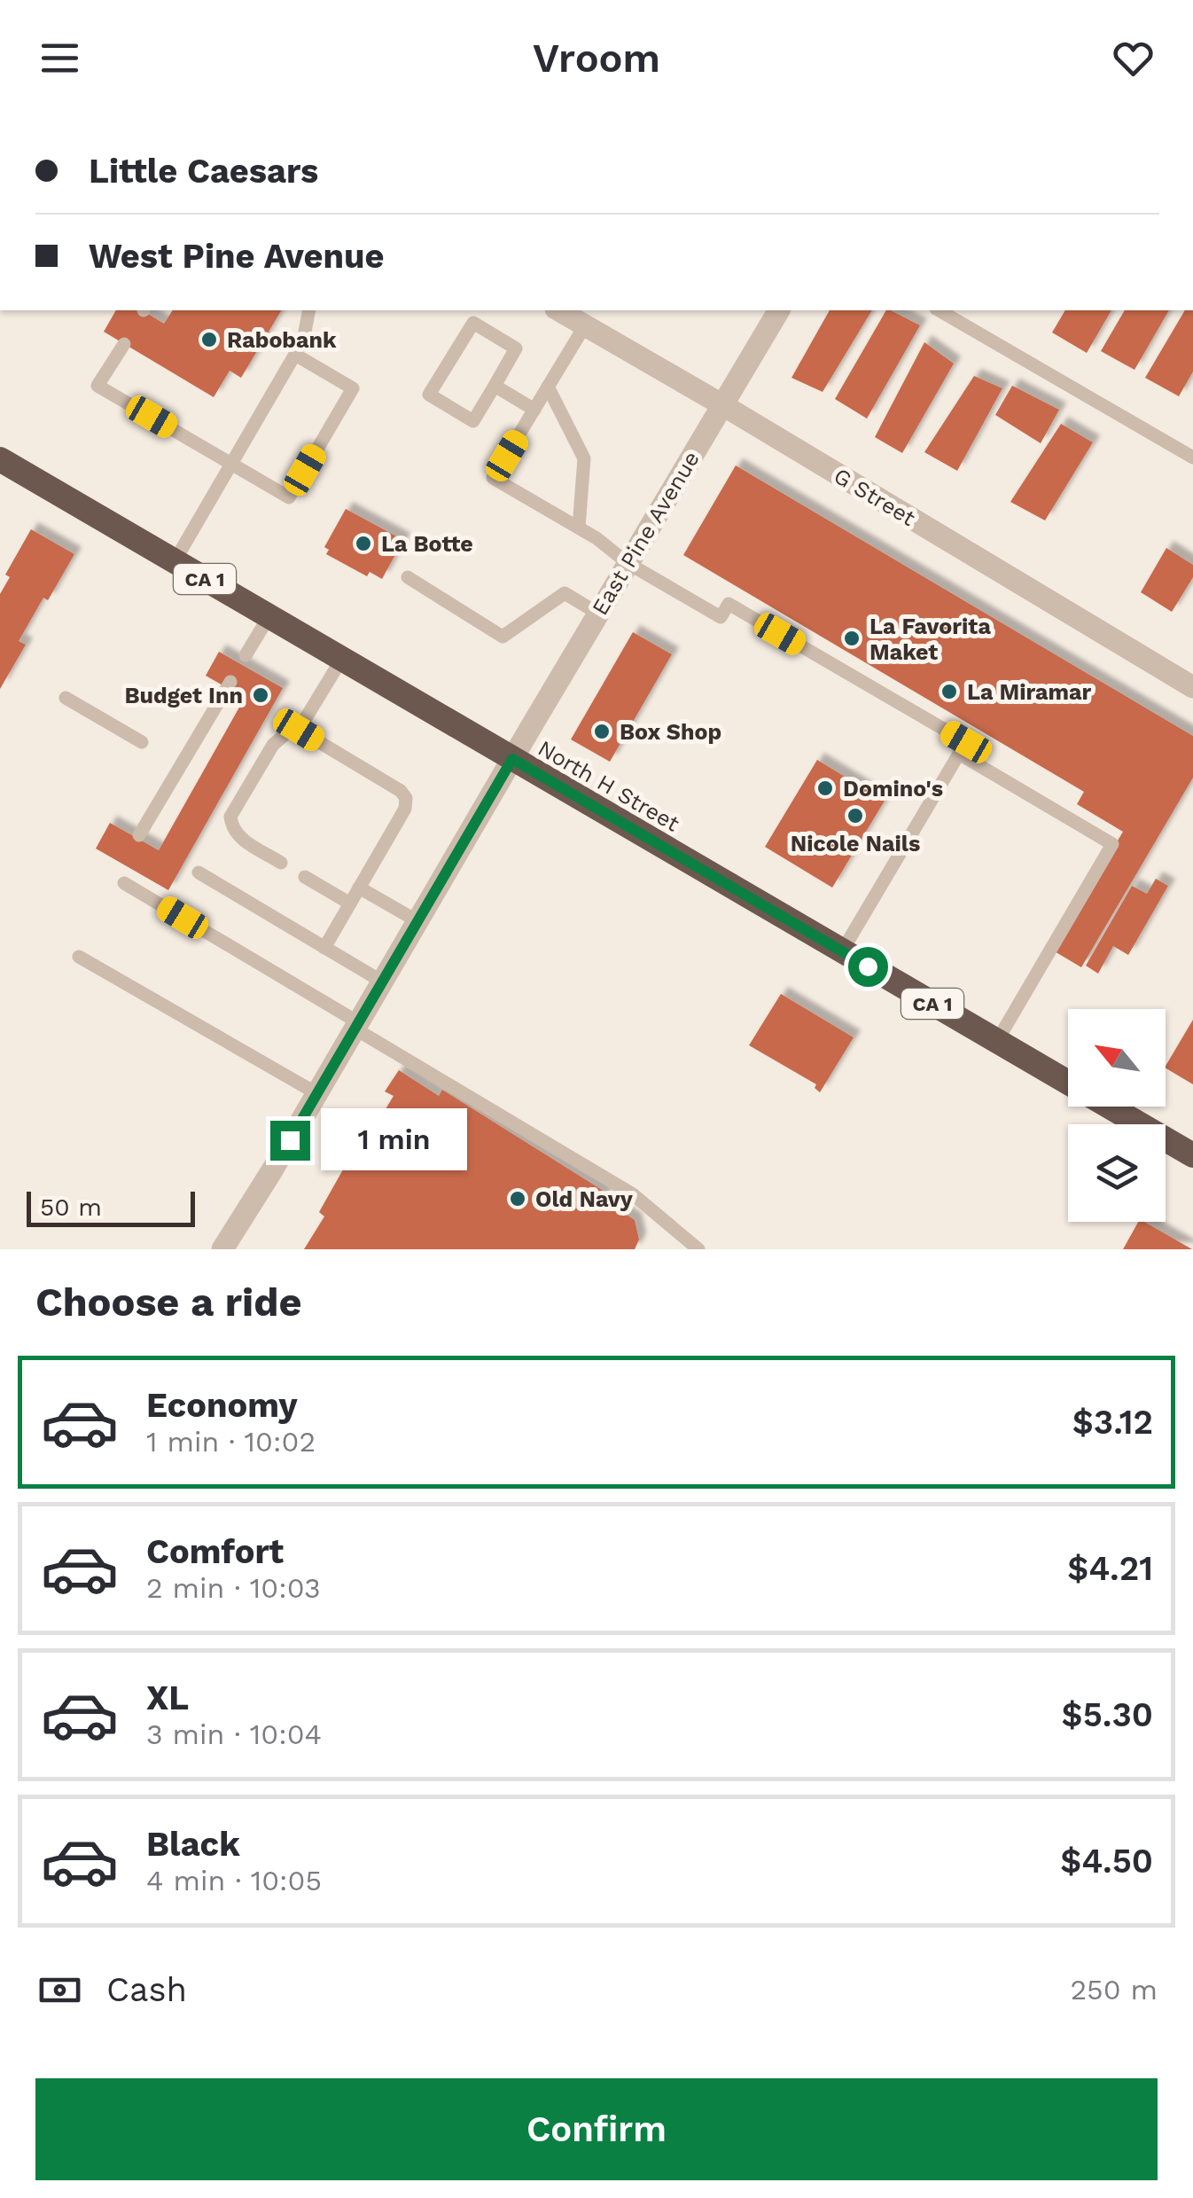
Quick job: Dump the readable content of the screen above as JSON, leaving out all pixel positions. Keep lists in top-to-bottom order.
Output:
{
  "streets": {
    "highway": ["CA 1", "North H Street"],
    "street": ["G Street", "East Pine Avenue"]
  },
  "crossings": [
    ["G Street", "East Pine Avenue"],
    ["East Pine Avenue", "North H Street"]
  ],
  "places": [
    "Rabobank",
    "La Botte",
    "La Favorita Maket",
    "La Miramar",
    "Budget Inn",
    "Box Shop",
    "Domino's",
    "Nicole Nails",
    "Old Navy"
  ],
  "scale_bar": "50 m",
  "north": "top left",
  "page": {
    "header": "Vroom",
    "banner": ["Little Caesars", "West Pine Avenue"],
    "bubble": "1 min",
    "scale": "50 m",
    "heading": "Choose a ride",
    "list": [
      {
        "name": "Economy",
        "note": "1 min · 10:02",
        "value": "$3.12"
      },
      {
        "name": "Comfort",
        "note": "2 min · 10:03",
        "value": "$4.21"
      },
      {
        "name": "XL",
        "note": "3 min · 10:04",
        "value": "$5.30"
      },
      {
        "name": "Black",
        "note": "4 min · 10:05",
        "value": "$4.50"
      }
    ],
    "pay": ["Cash", "250 m"],
    "buttons": "Confirm"
  }
}
